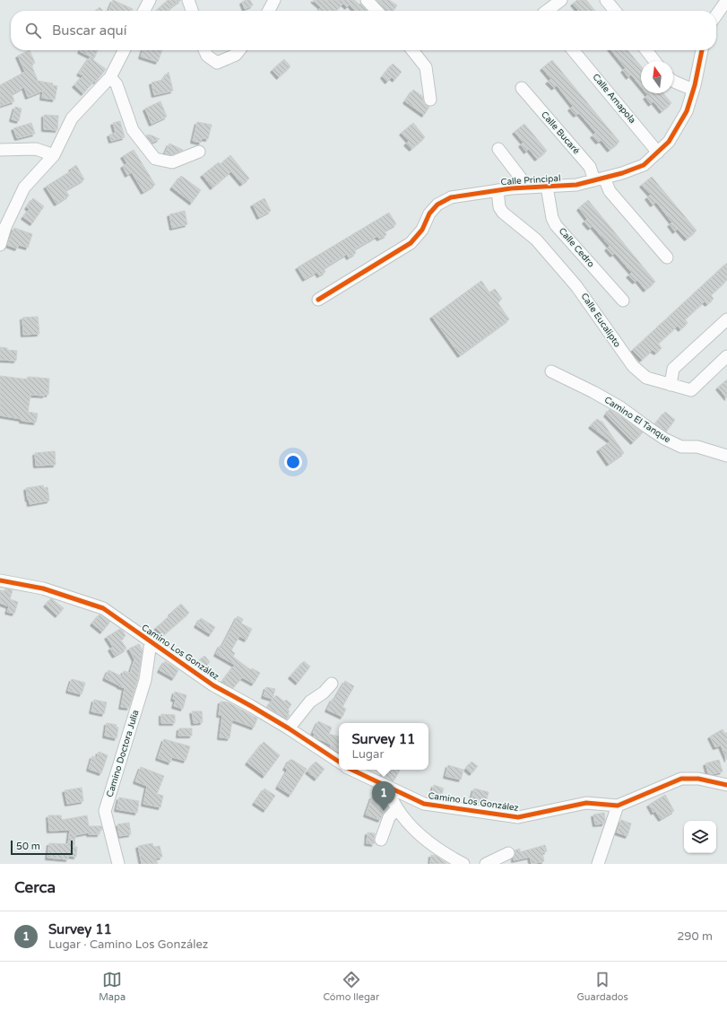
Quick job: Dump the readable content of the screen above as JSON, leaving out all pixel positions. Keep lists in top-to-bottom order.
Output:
{
  "streets": {
    "street": [
      "Calle Amapola",
      "Calle Bucaré",
      "Calle Principal",
      "Calle Cedro",
      "Calle Eucalipto",
      "Camino El Tanque",
      "Camino Los González",
      "Camino Doctora Julia"
    ]
  },
  "crossings": [
    ["Calle Amapola", "Calle Principal"],
    ["Calle Bucaré", "Calle Principal"],
    ["Calle Principal", "Calle Cedro"],
    ["Calle Principal", "Calle Eucalipto"],
    ["Camino Los González", "Camino Doctora Julia"]
  ],
  "scale_bar": "50 m",
  "north": "top",
  "page": {
    "search": "Buscar aquí",
    "popup": ["Survey 11", "Lugar"],
    "pins": "1",
    "scale": "50 m",
    "heading": "Cerca",
    "list": [
      {
        "mark": "1",
        "name": "Survey 11",
        "note": "Lugar · Camino Los González",
        "value": "290 m"
      }
    ],
    "nav": ["Mapa", "Cómo llegar", "Guardados"]
  }
}
